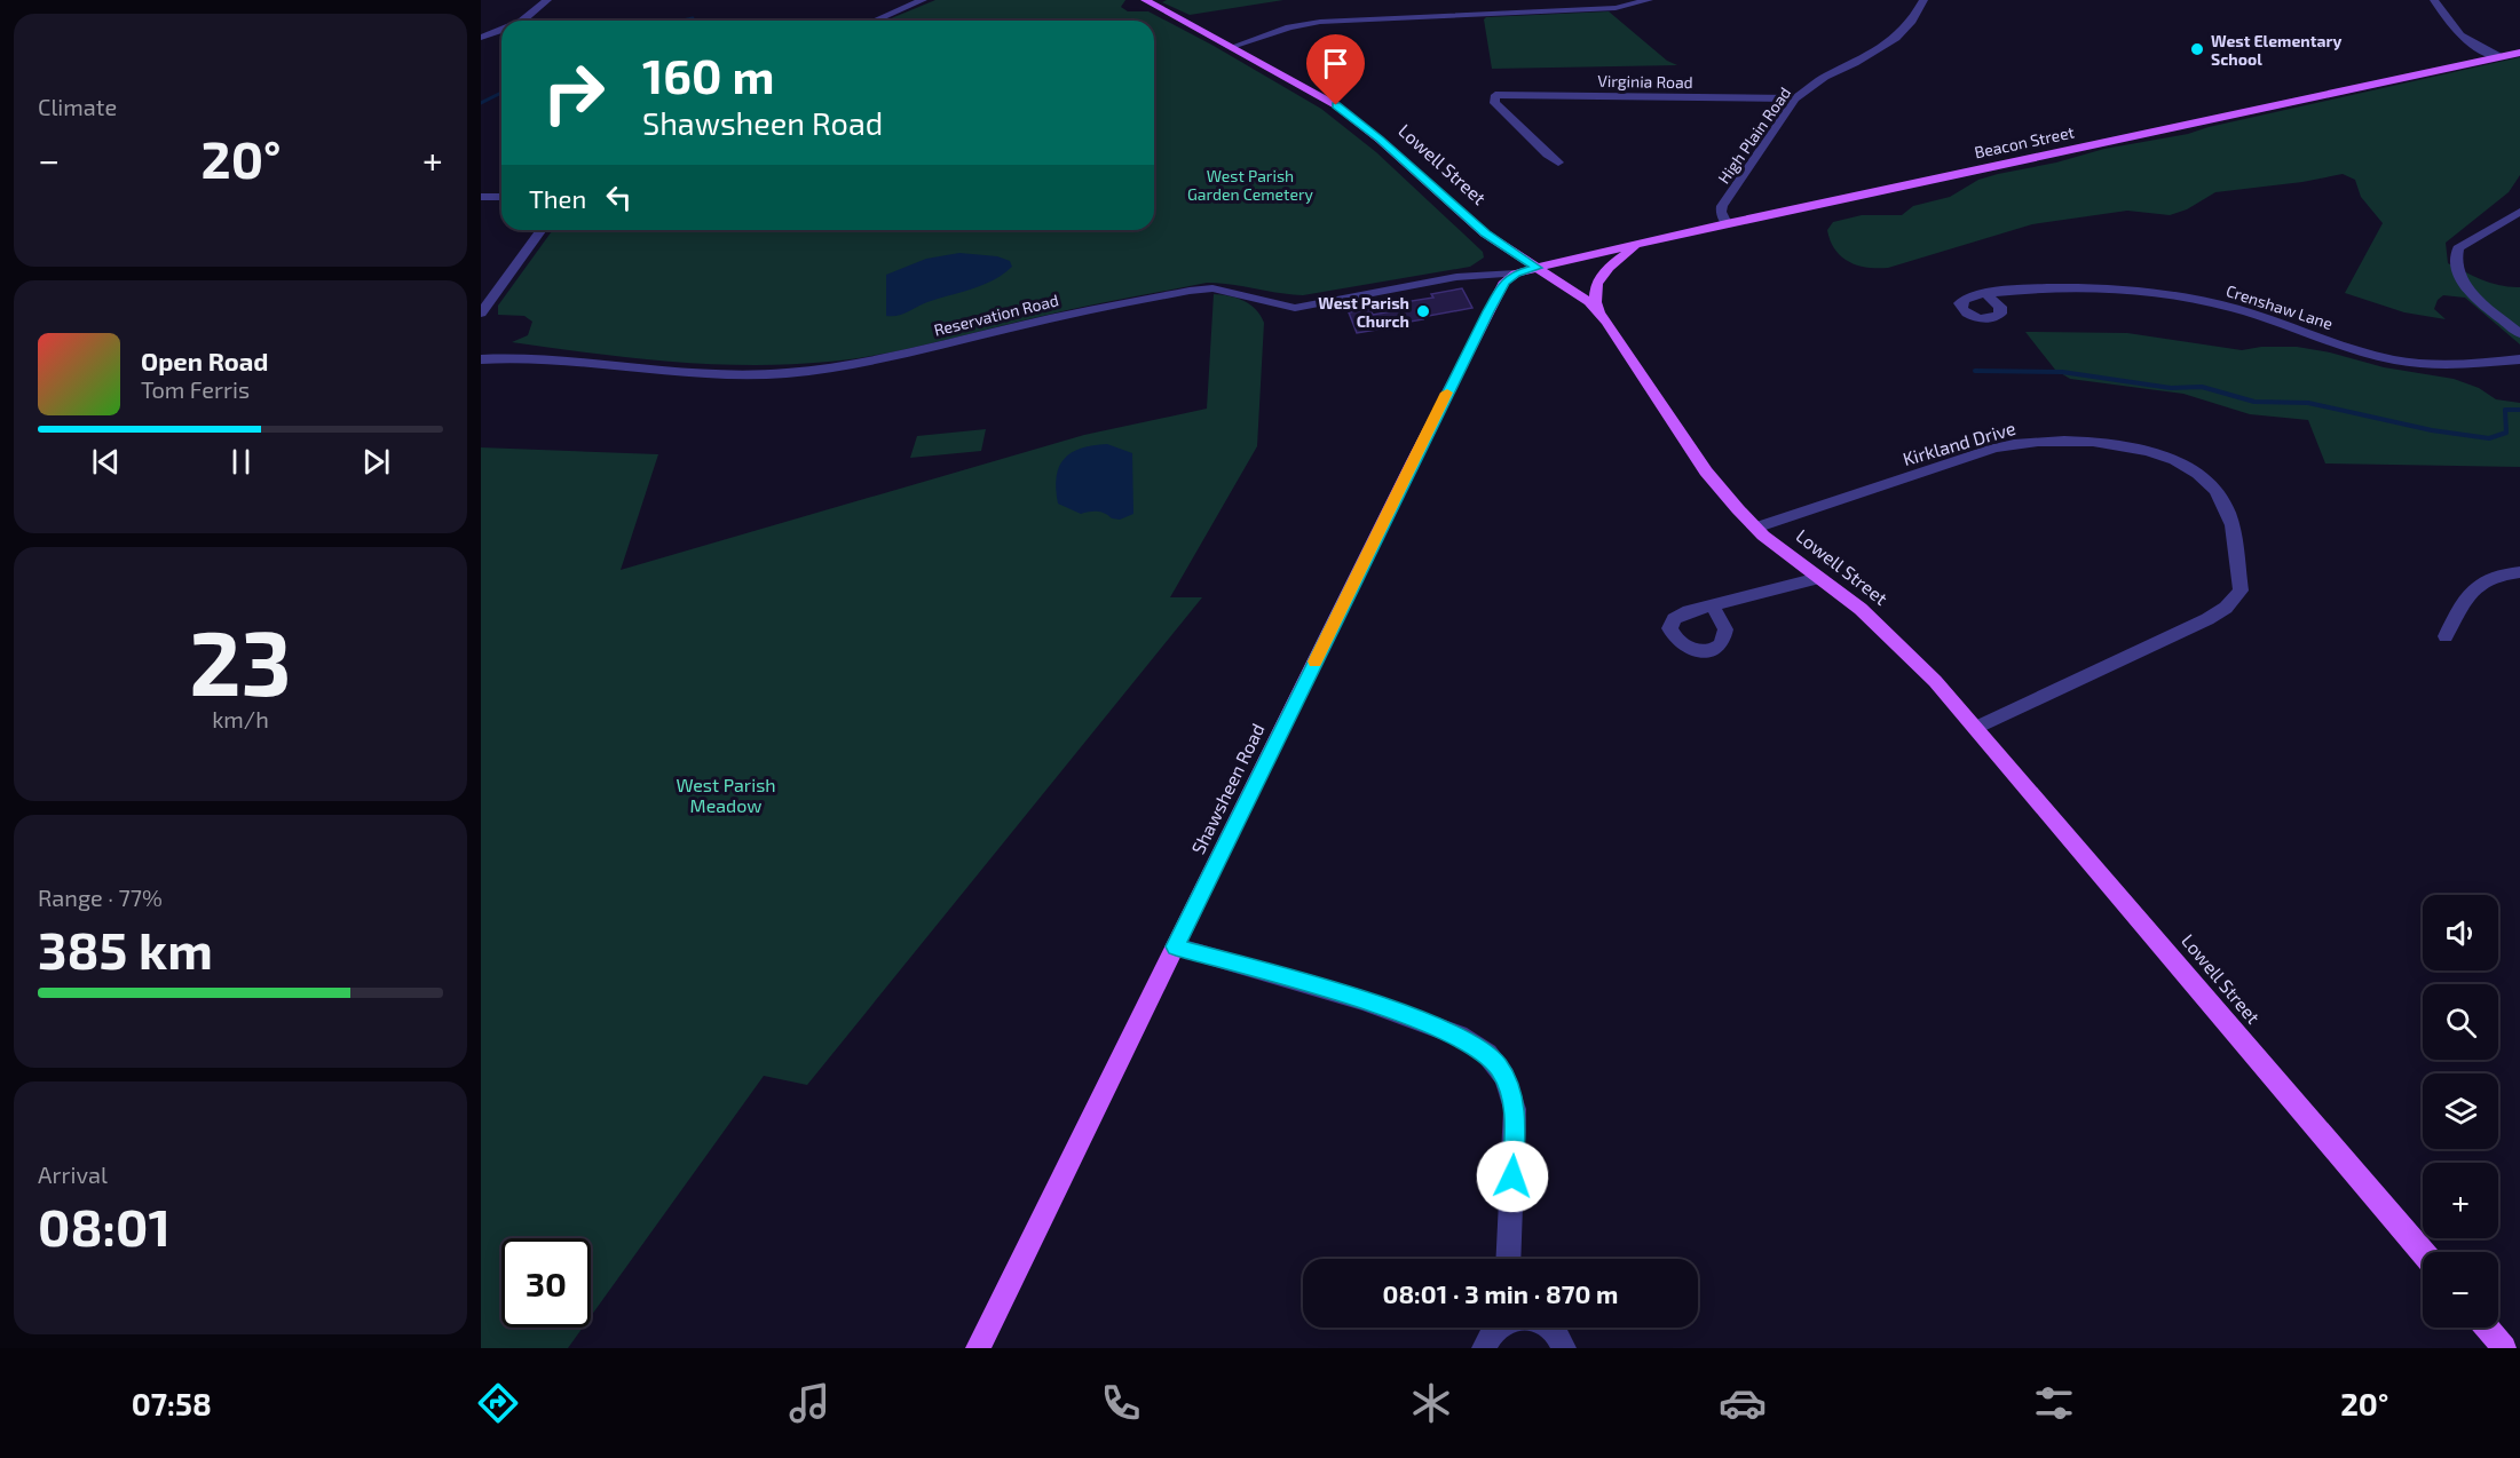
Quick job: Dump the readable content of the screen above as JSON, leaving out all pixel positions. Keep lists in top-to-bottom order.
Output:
{
  "streets": {
    "main road": ["Beacon Street", "Lowell Street", "Shawsheen Road"],
    "street": [
      "Virginia Road",
      "High Plain Road",
      "Crenshaw Lane",
      "Reservation Road",
      "Kirkland Drive"
    ]
  },
  "crossings": [
    ["Virginia Road", "High Plain Road"],
    ["High Plain Road", "Beacon Street"],
    ["Beacon Street", "Lowell Street"],
    ["Lowell Street", "Kirkland Drive"],
    ["Reservation Road", "Shawsheen Road"]
  ],
  "parks": ["West Parish Garden Cemetery", "West Parish Meadow"],
  "places": ["West Elementary School", "West Parish Church"],
  "page": {
    "tile": [
      "Climate",
      ["23", "km/h"],
      ["Range · 77%", "385 km"],
      ["Arrival", "08:01"]
    ],
    "turn": ["160 m", "Shawsheen Road"],
    "heat": ["−", "20°", "+"],
    "then": "Then",
    "song": ["Open Road", "Tom Ferris"],
    "map_buttons": ["+", "−"],
    "limit": "30",
    "trip": "08:01 · 3 min · 870 m",
    "tabs": ["07:58", "20°"]
  }
}
